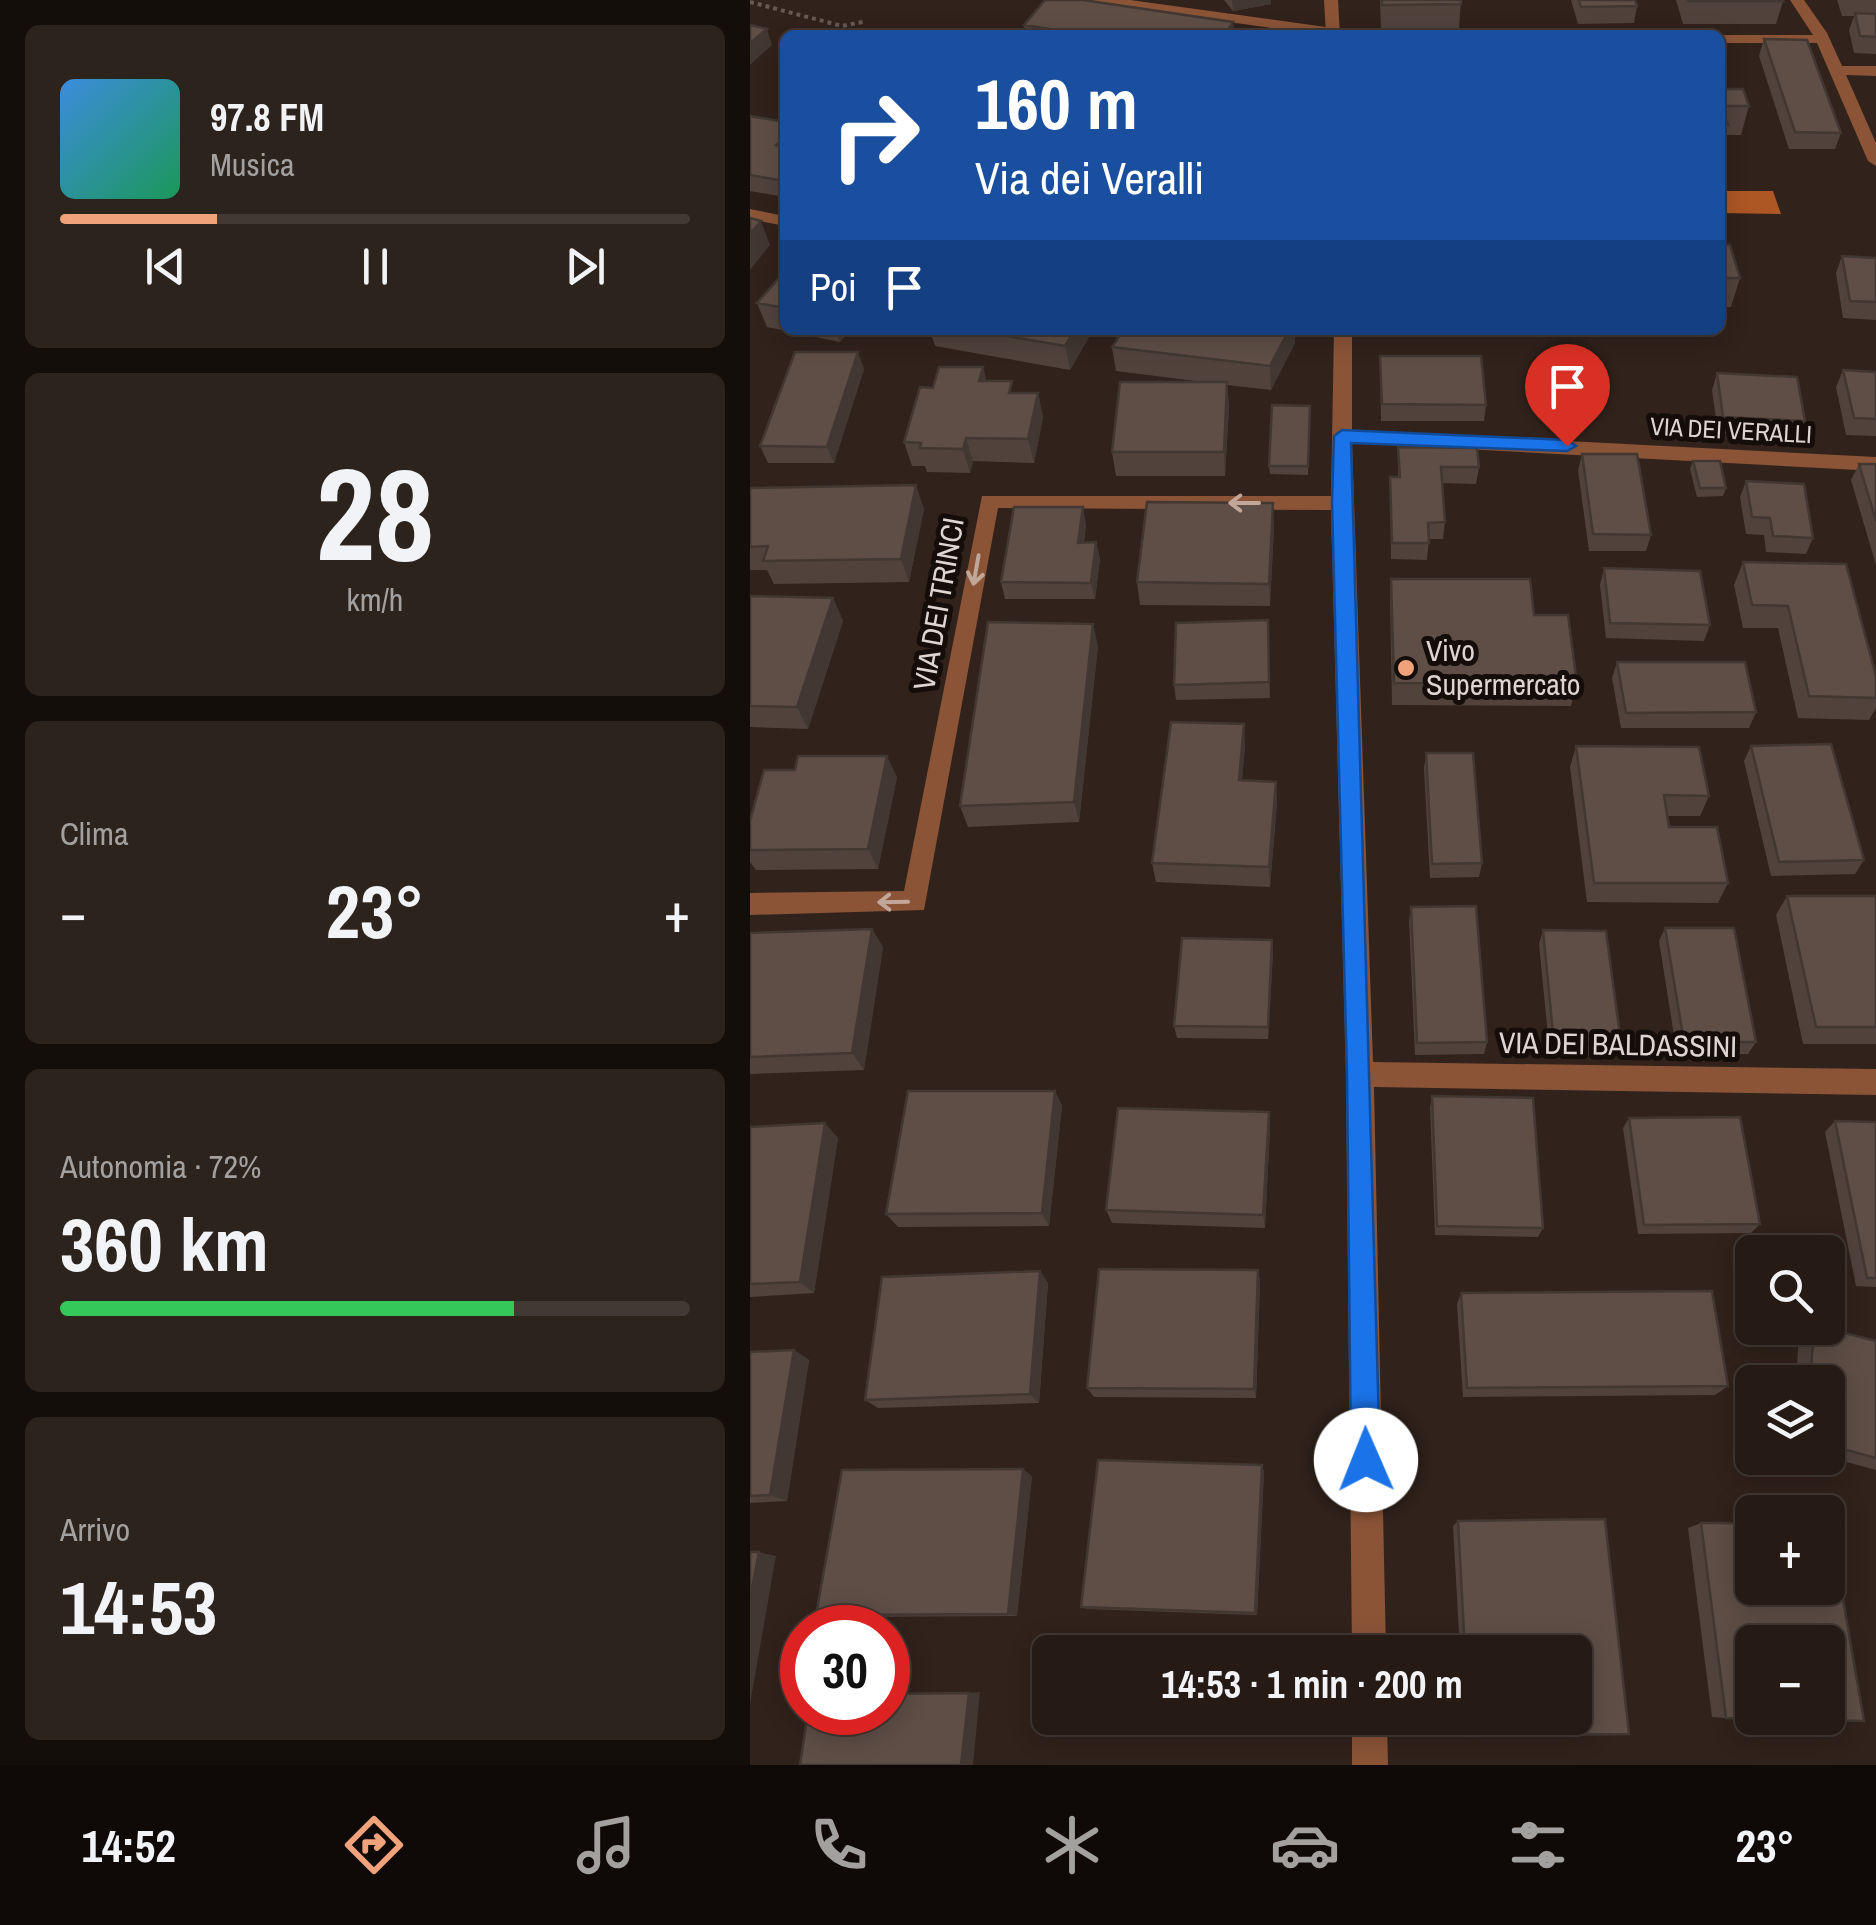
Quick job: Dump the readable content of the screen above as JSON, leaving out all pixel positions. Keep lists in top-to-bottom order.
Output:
{
  "streets": {
    "street": ["VIA DEI VERALLI", "VIA DEI TRINCI", "VIA DEI BALDASSINI"]
  },
  "places": ["Vivo Supermercato"],
  "page": {
    "turn": ["160 m", "Via dei Veralli"],
    "song": ["97.8 FM", "Musica"],
    "then": "Poi",
    "tile": [
      ["28", "km/h"],
      "Clima",
      ["Autonomia · 72%", "360 km"],
      ["Arrivo", "14:53"]
    ],
    "heat": ["−", "23°", "+"],
    "map_buttons": ["+", "−"],
    "limit": "30",
    "trip": "14:53 · 1 min · 200 m",
    "tabs": ["14:52", "23°"]
  }
}
